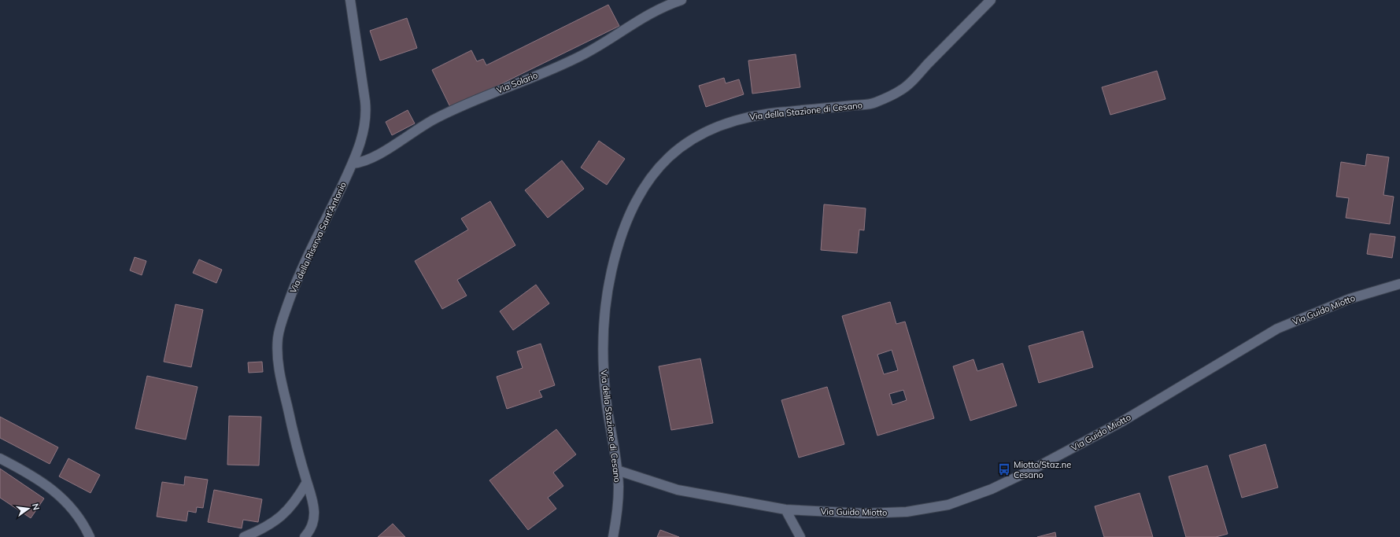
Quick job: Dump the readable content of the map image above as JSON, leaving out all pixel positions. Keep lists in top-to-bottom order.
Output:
{
  "streets": {
    "street": [
      "Via Solario",
      "Via della Stazione di Cesano",
      "Via della Riserva Sant'Antonio",
      "Via Guido Miotto"
    ]
  },
  "crossings": [
    ["Via Solario", "Via della Riserva Sant'Antonio"],
    ["Via della Stazione di Cesano", "Via Guido Miotto"]
  ],
  "places": {
    "bus stop": ["Miotto/Staz.ne Cesano"]
  },
  "north": "right"
}
